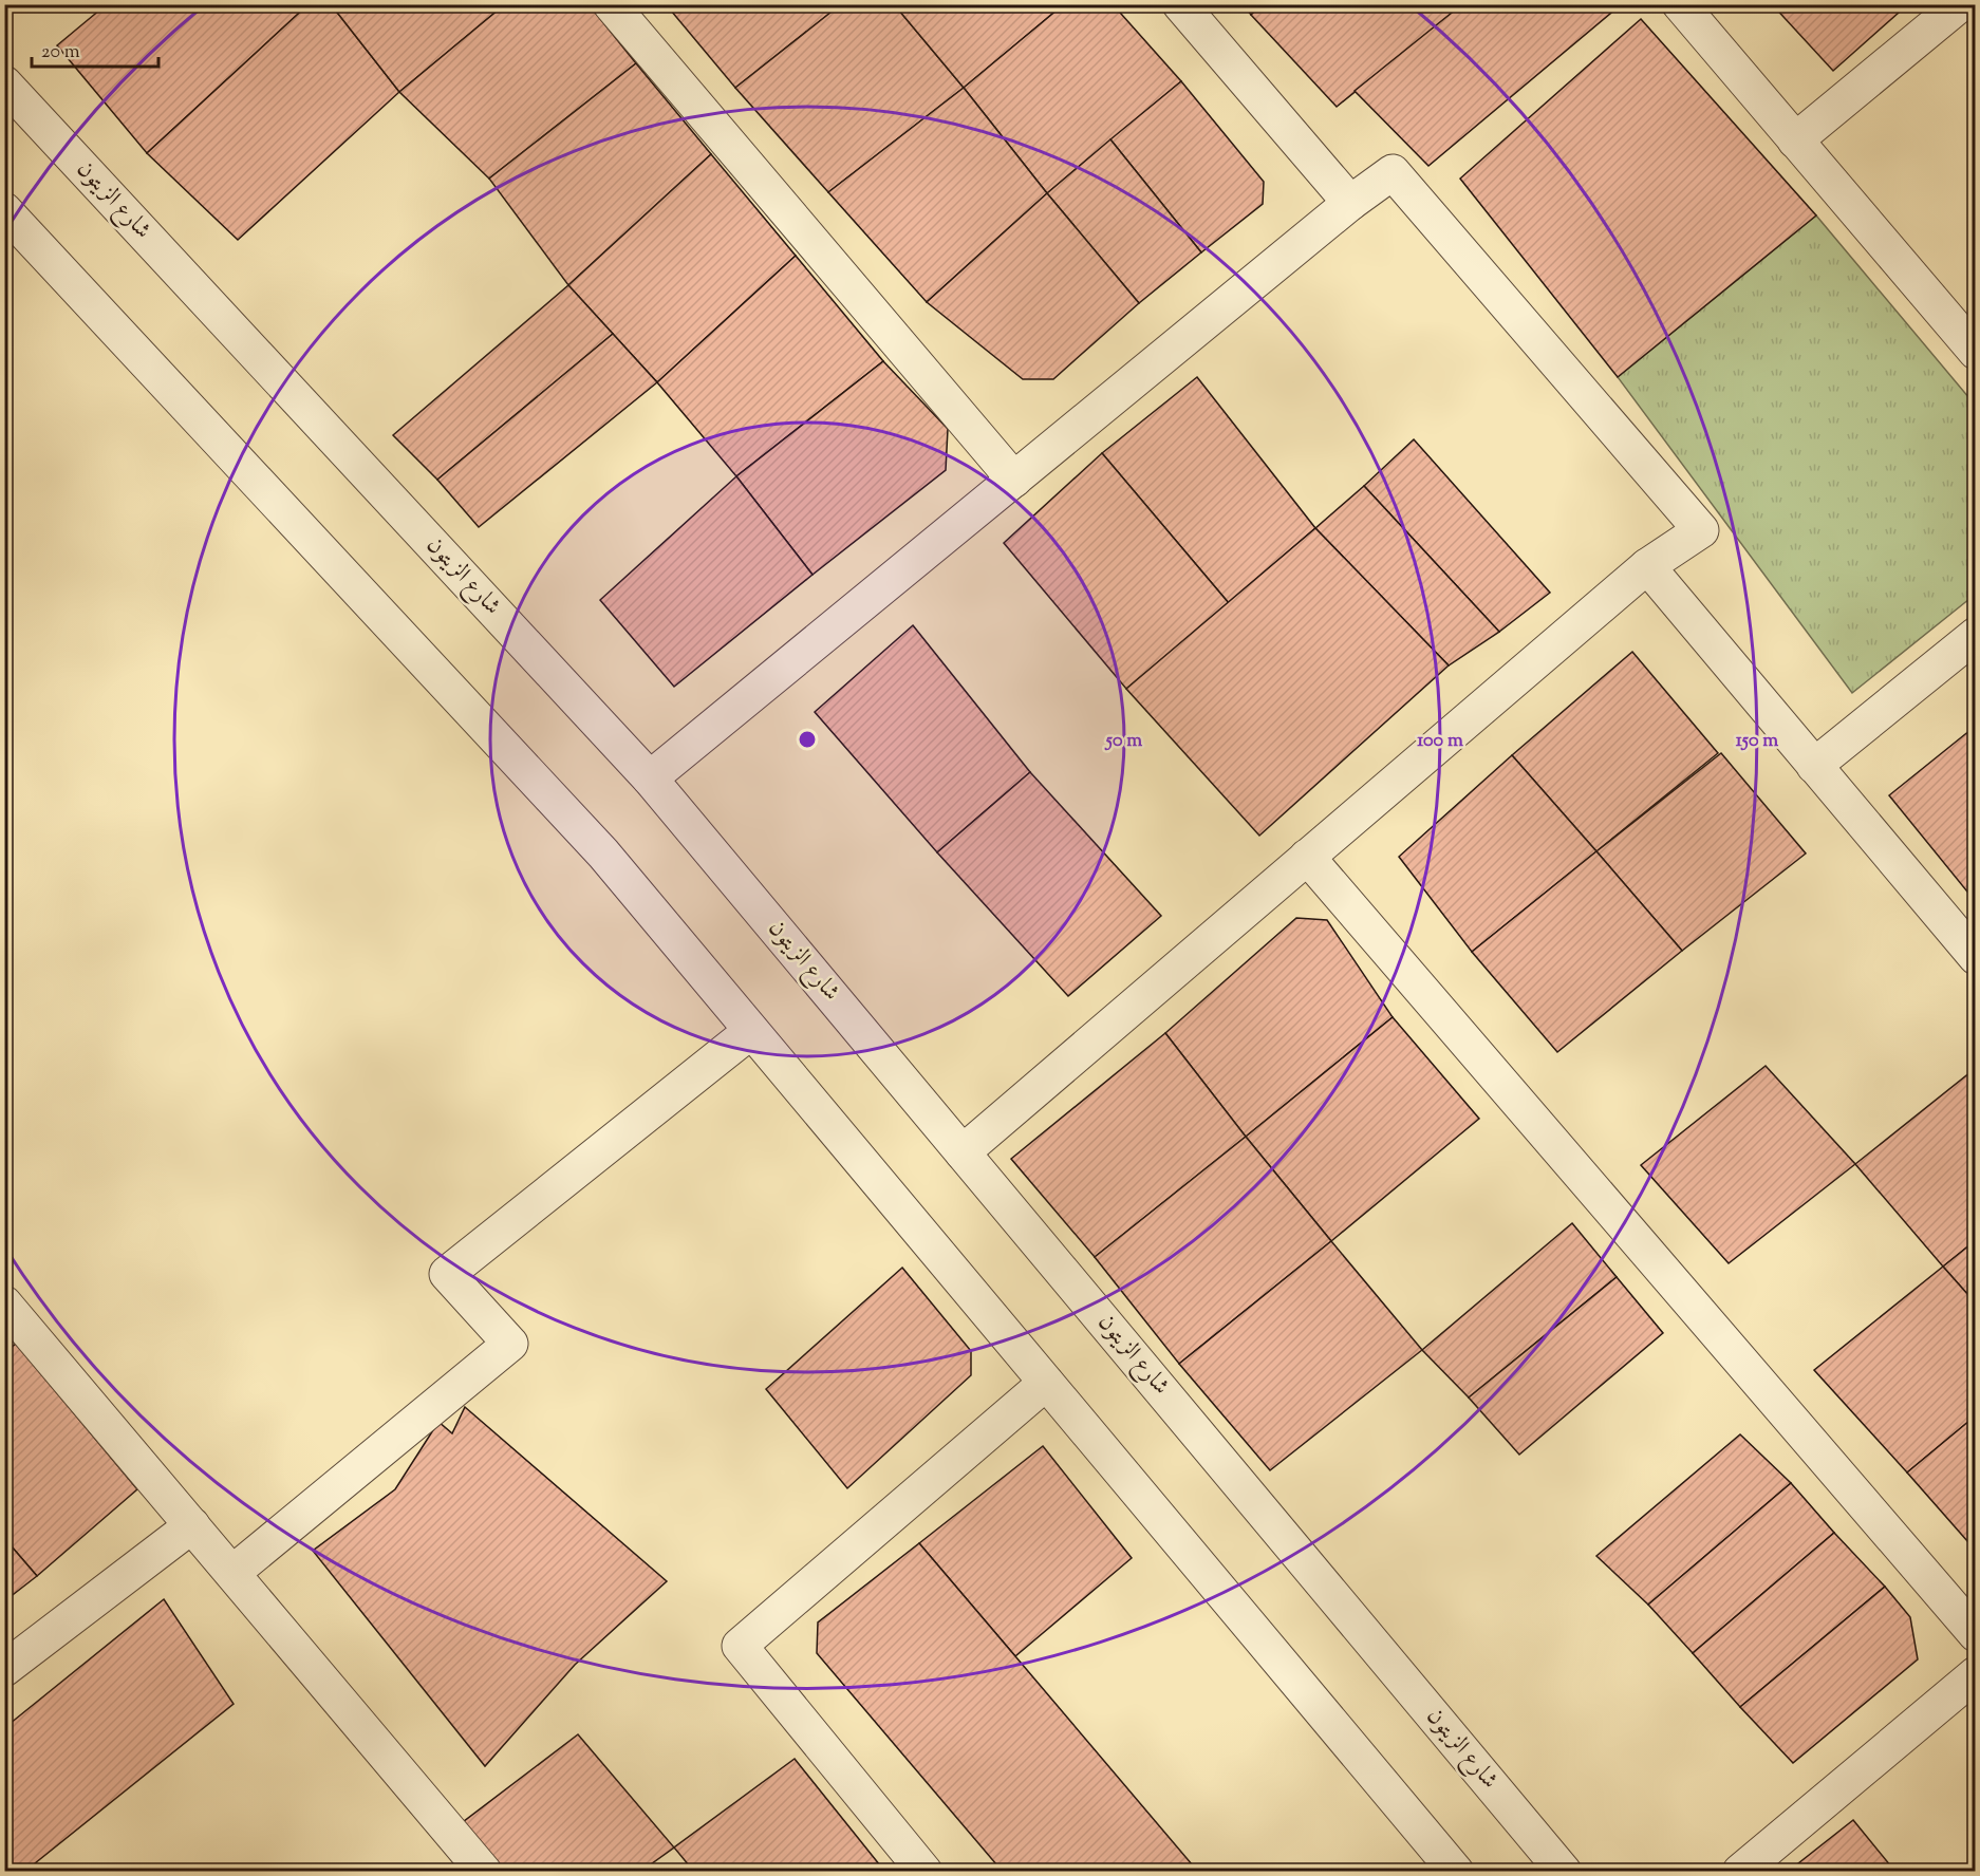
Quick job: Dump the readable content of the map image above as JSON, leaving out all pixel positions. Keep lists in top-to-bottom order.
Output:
{
  "streets": {
    "street": ["شارع الزيتون"]
  },
  "scale_bar": "20 m",
  "rings": ["50 m", "100 m", "150 m"]
}
